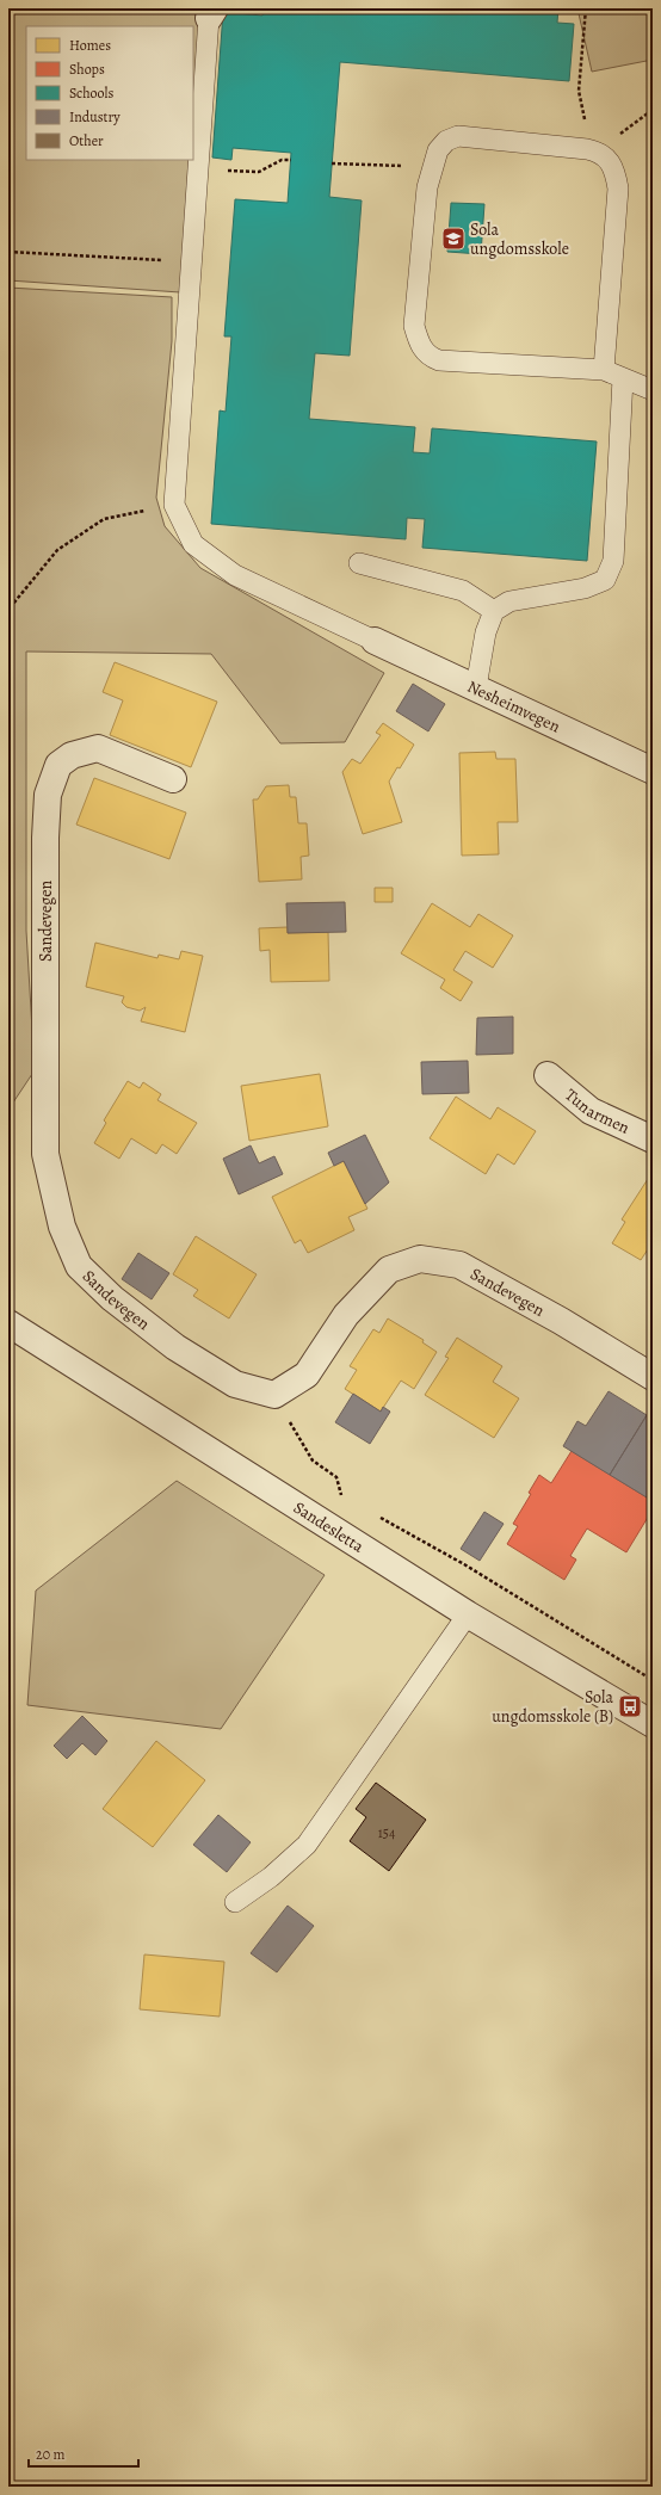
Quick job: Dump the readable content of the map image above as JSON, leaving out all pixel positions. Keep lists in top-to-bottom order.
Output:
{
  "streets": {
    "street": [
      "Nesheimvegen",
      "Sandevegen",
      "Tunarmen",
      "Sandesletta"
    ]
  },
  "places": {
    "school or university": ["Sola ungdomsskole"],
    "bus stop": ["Sola ungdomsskole (B)"]
  },
  "house_numbers": ["154"],
  "legend": [
    "Homes",
    "Shops",
    "Schools",
    "Industry",
    "Other"
  ],
  "scale_bar": "20 m"
}
